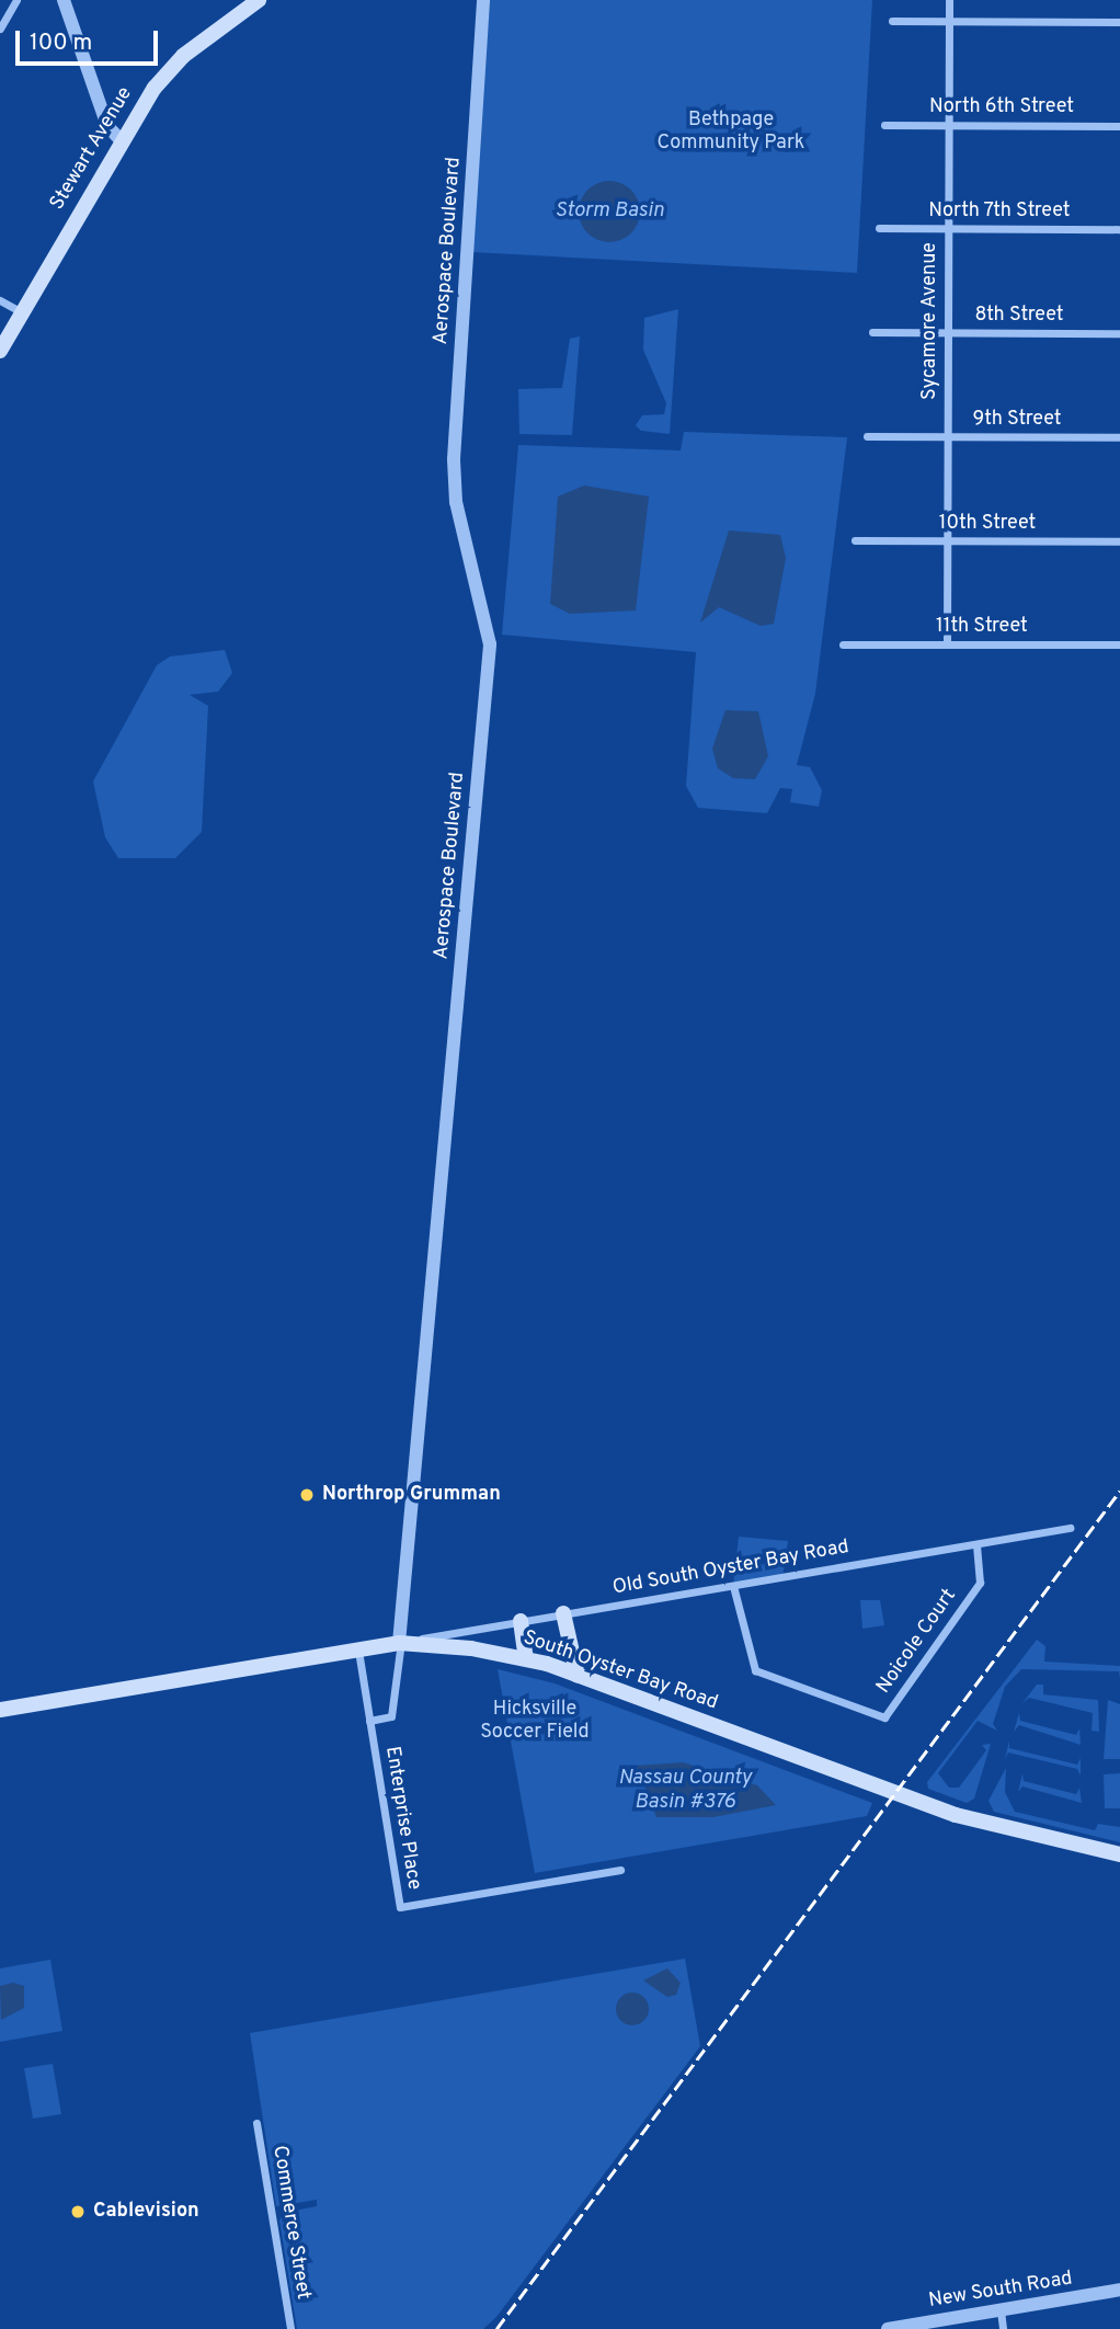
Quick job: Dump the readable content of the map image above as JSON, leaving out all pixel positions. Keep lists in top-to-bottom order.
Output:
{
  "streets": {
    "main road": ["Stewart Avenue", "South Oyster Bay Road"],
    "street": [
      "North 6th Street",
      "North 7th Street",
      "Aerospace Boulevard",
      "8th Street",
      "Sycamore Avenue",
      "9th Street",
      "10th Street",
      "11th Street",
      "Old South Oyster Bay Road",
      "Noicole Court",
      "Enterprise Place",
      "Commerce Street",
      "New South Road"
    ]
  },
  "crossings": [
    ["North 6th Street", "Sycamore Avenue"],
    ["North 7th Street", "Sycamore Avenue"],
    ["Aerospace Boulevard", "Old South Oyster Bay Road"],
    ["Aerospace Boulevard", "South Oyster Bay Road"],
    ["Aerospace Boulevard", "Enterprise Place"],
    ["8th Street", "Sycamore Avenue"],
    ["Sycamore Avenue", "9th Street"],
    ["Sycamore Avenue", "10th Street"],
    ["Sycamore Avenue", "11th Street"],
    ["Old South Oyster Bay Road", "Noicole Court"],
    ["Old South Oyster Bay Road", "South Oyster Bay Road"],
    ["South Oyster Bay Road", "Enterprise Place"]
  ],
  "water": ["Storm Basin", "Nassau County Basin #376"],
  "parks": ["Bethpage Community Park", "Hicksville Soccer Field"],
  "places": ["Northrop Grumman", "Cablevision"],
  "scale_bar": "100 m"
}
